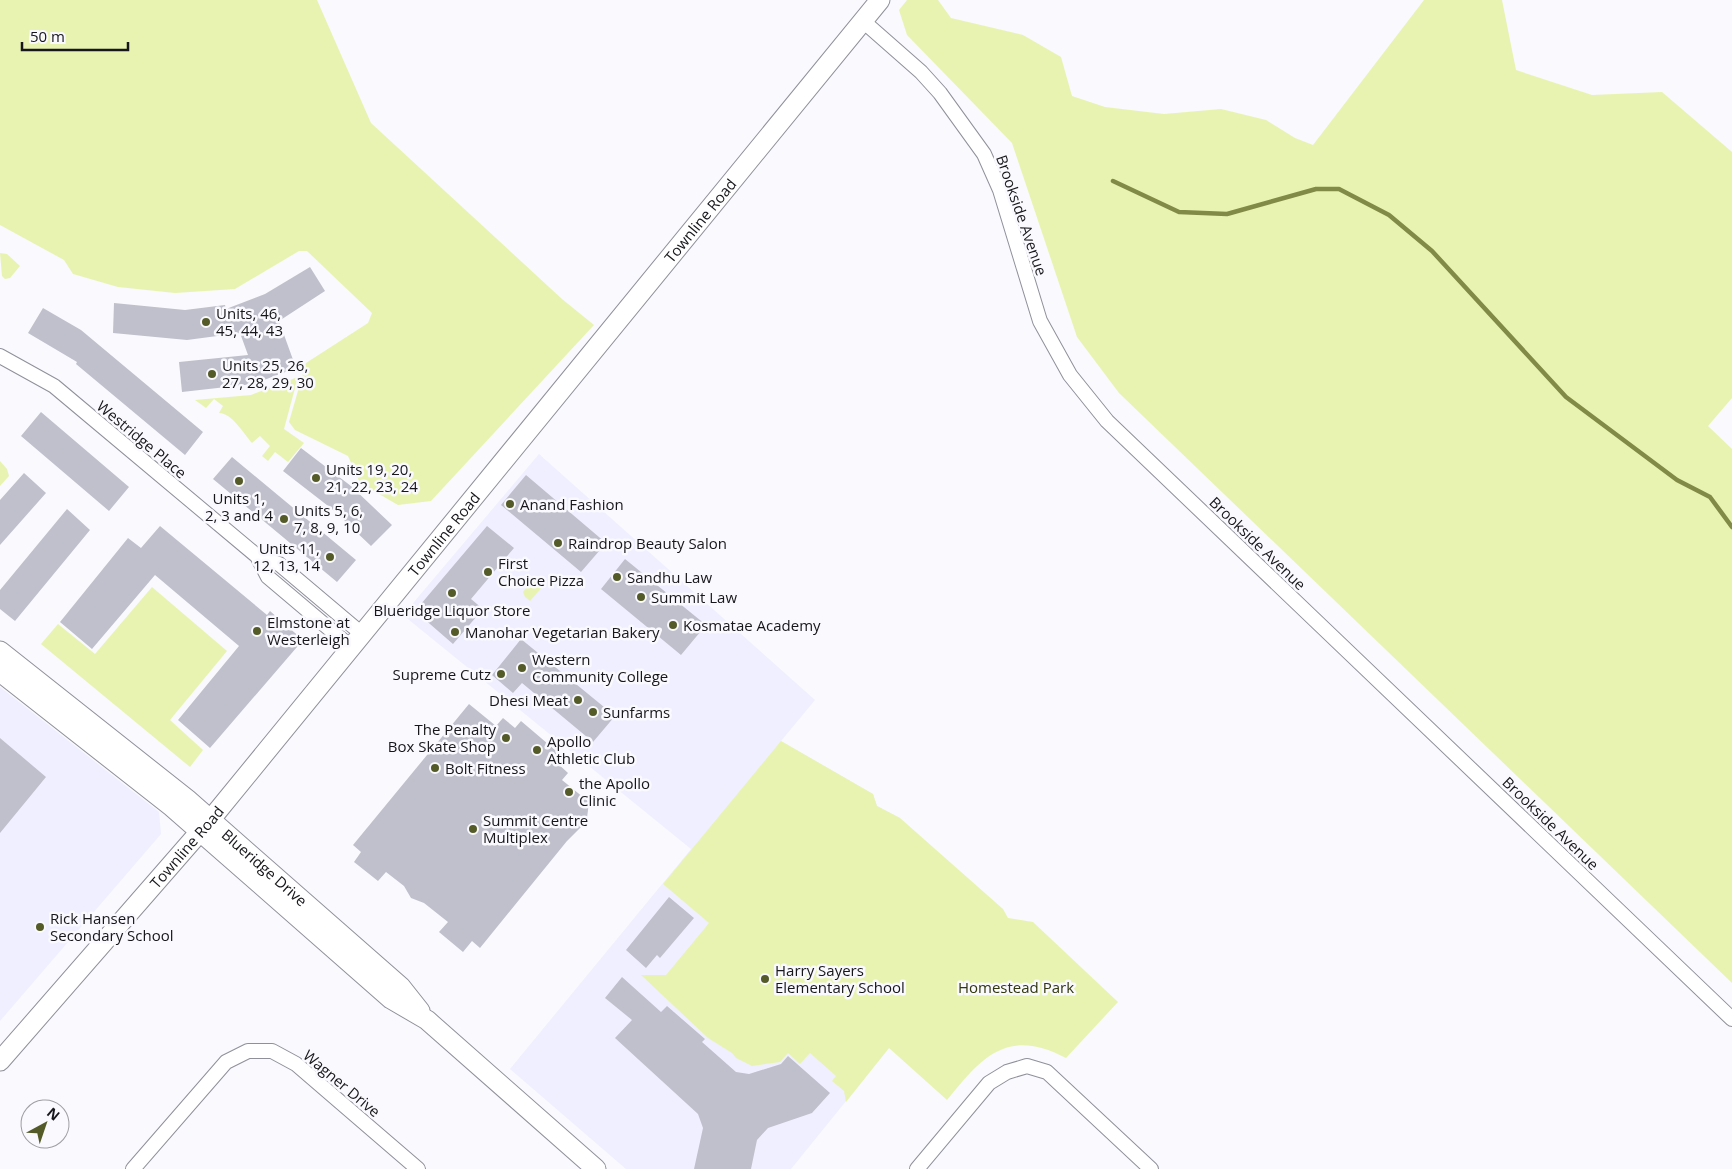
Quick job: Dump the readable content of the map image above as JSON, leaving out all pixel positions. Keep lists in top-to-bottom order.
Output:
{
  "streets": {
    "street": [
      "Brookside Avenue",
      "Townline Road",
      "Westridge Place",
      "Blueridge Drive",
      "Wagner Drive"
    ]
  },
  "crossings": [
    ["Brookside Avenue", "Townline Road"],
    ["Townline Road", "Westridge Place"],
    ["Townline Road", "Blueridge Drive"]
  ],
  "parks": ["Homestead Park"],
  "places": [
    "Units, 46, 45, 44, 43",
    "Units 25, 26, 27, 28, 29, 30",
    "Units 19, 20, 21, 22, 23, 24",
    "Units 1, 2, 3 and 4",
    "Anand Fashion",
    "Units 5, 6, 7, 8, 9, 10",
    "Raindrop Beauty Salon",
    "Units 11, 12, 13, 14",
    "First Choice Pizza",
    "Sandhu Law",
    "Blueridge Liquor Store",
    "Summit Law",
    "Kosmatae Academy",
    "Elmstone at Westerleigh",
    "Manohar Vegetarian Bakery",
    "Western Community College",
    "Supreme Cutz",
    "Dhesi Meat",
    "Sunfarms",
    "The Penalty Box Skate Shop",
    "Apollo Athletic Club",
    "Bolt Fitness",
    "the Apollo Clinic",
    "Summit Centre Multiplex",
    "Rick Hansen Secondary School",
    "Harry Sayers Elementary School"
  ],
  "scale_bar": "50 m",
  "north": "top right"
}
